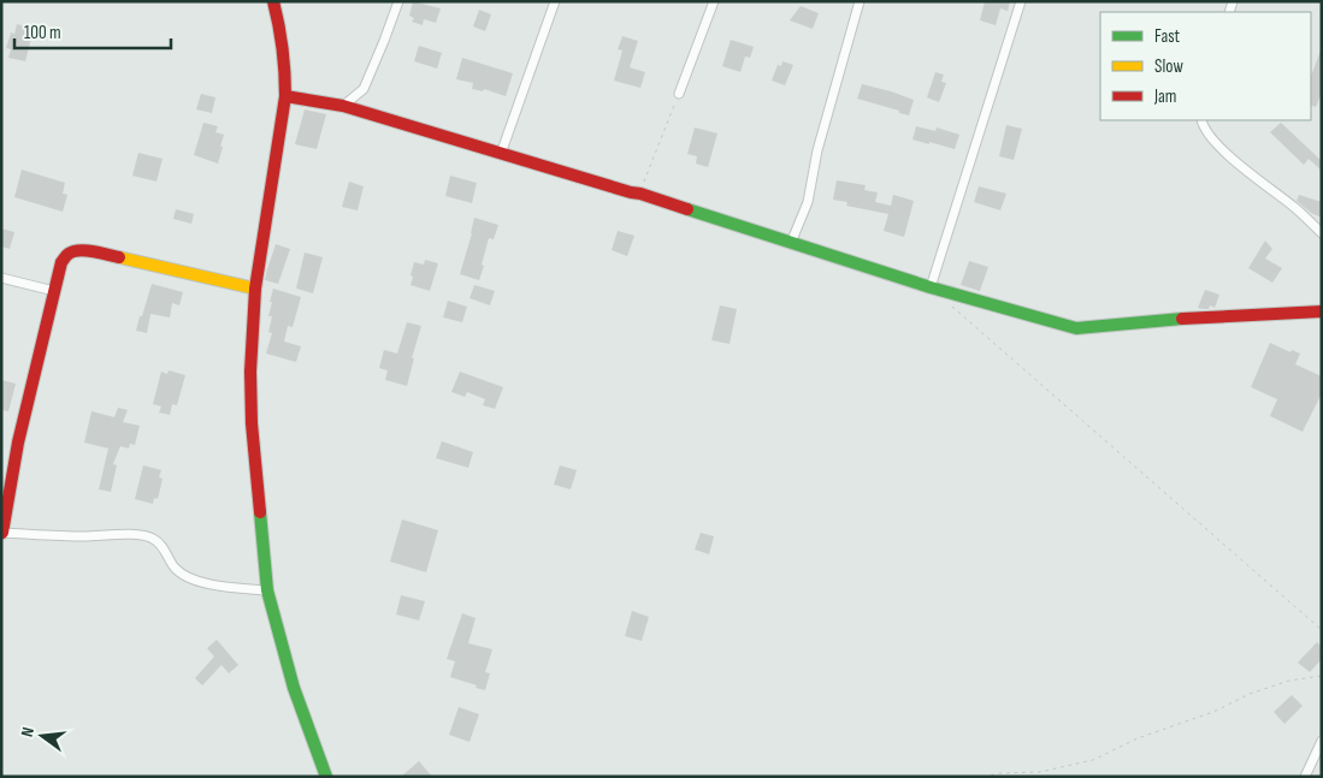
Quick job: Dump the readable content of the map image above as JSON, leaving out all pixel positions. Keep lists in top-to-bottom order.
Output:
{
  "legend": ["Fast", "Slow", "Jam"],
  "scale_bar": "100 m",
  "north": "left"
}
